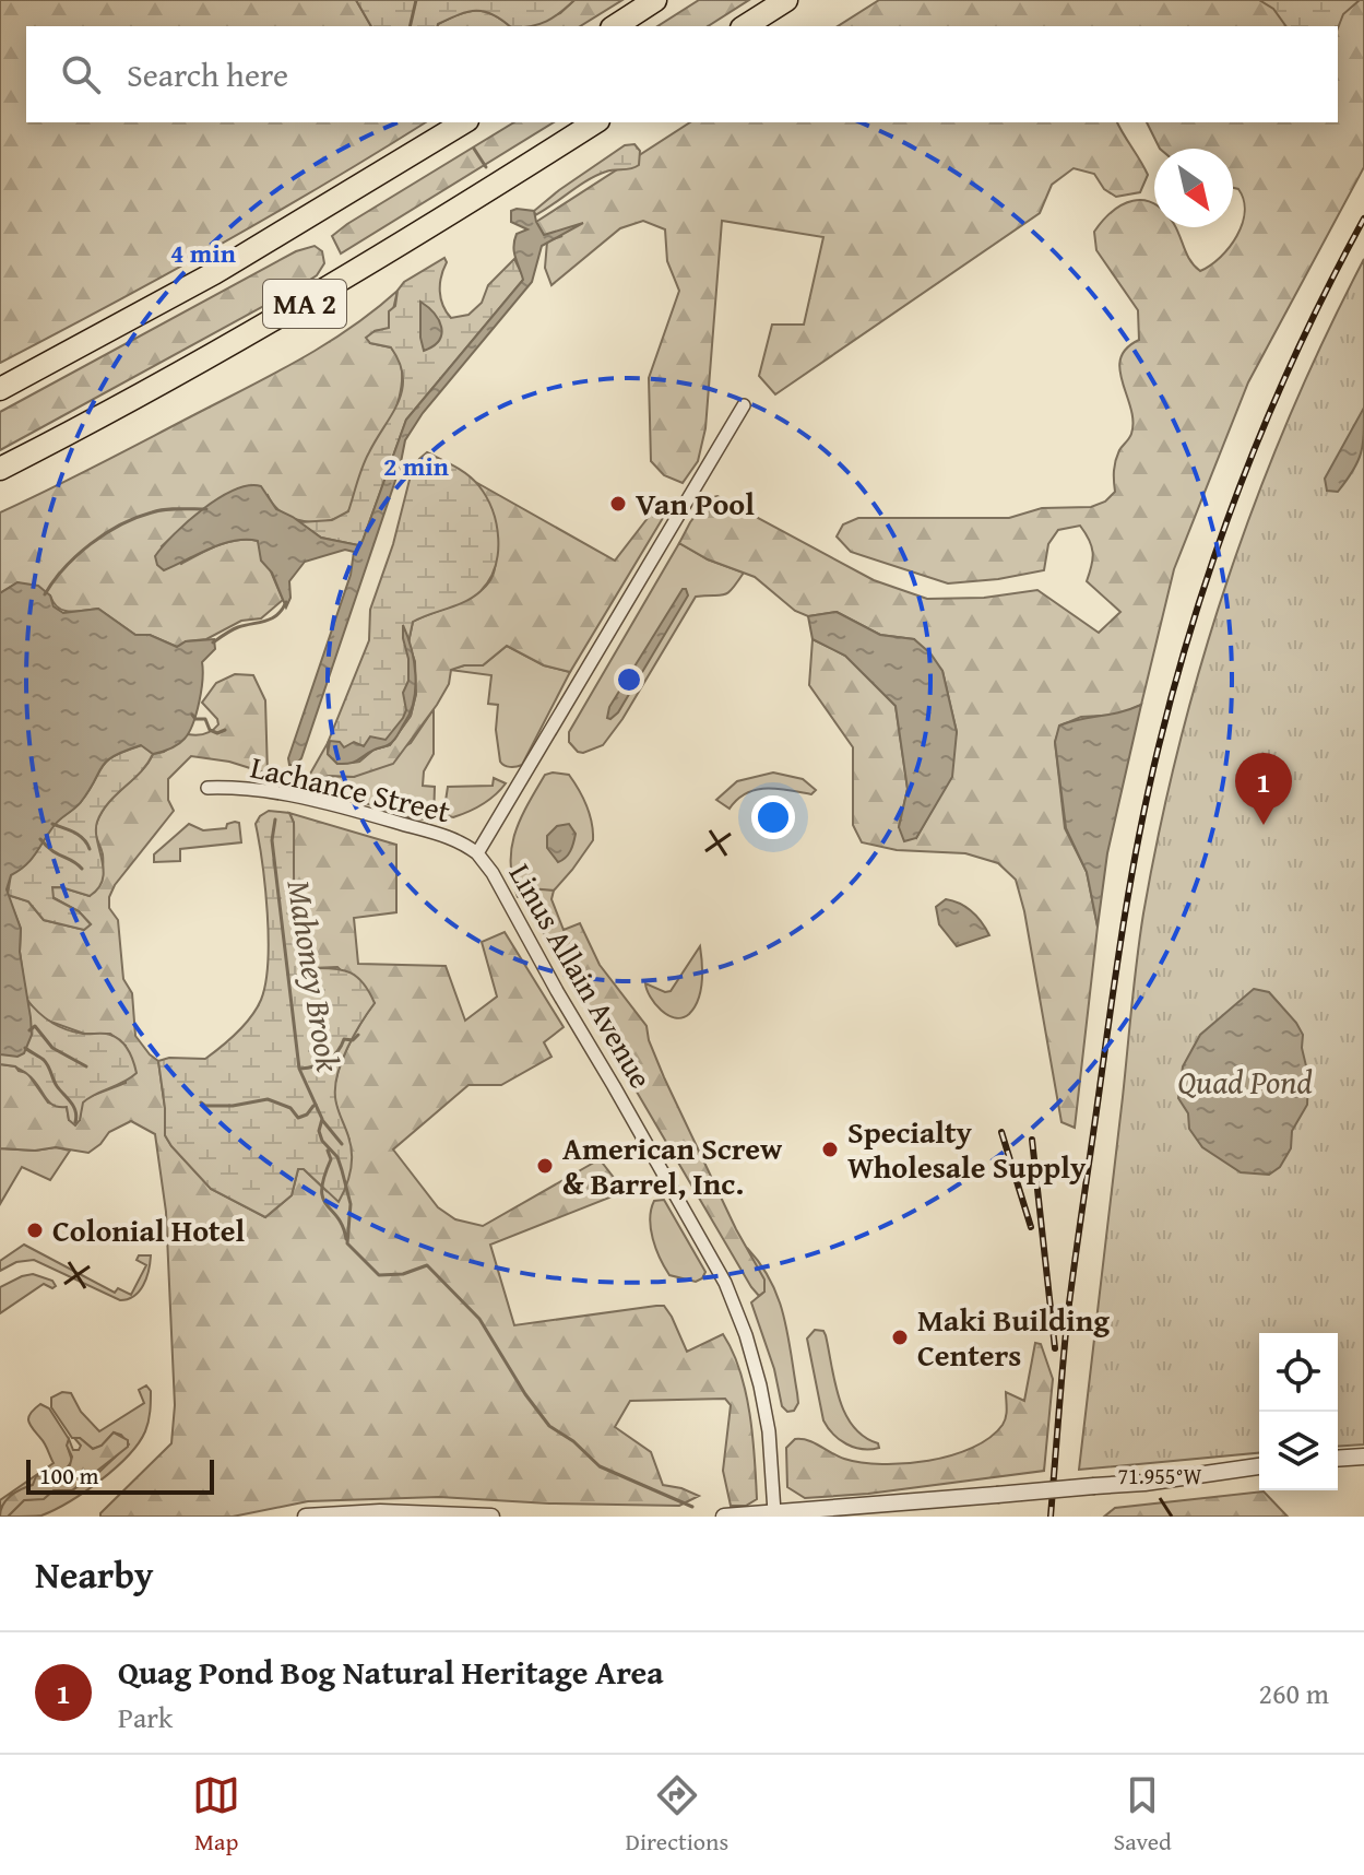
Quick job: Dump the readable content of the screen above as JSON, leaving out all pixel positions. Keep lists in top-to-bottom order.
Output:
{
  "streets": {
    "highway": ["MA 2"],
    "street": ["Lachance Street", "Linus Allain Avenue"]
  },
  "crossings": [
    ["Lachance Street", "Linus Allain Avenue"]
  ],
  "water": ["Mahoney Brook", "Quad Pond"],
  "places": [
    "Van Pool",
    "Specialty Wholesale Supply",
    "American Screw & Barrel, Inc.",
    "Colonial Hotel",
    "Maki Building Centers"
  ],
  "scale_bar": "100 m",
  "north": "bottom right",
  "page": {
    "search": "Search here",
    "pins": "1",
    "scale": "100 m",
    "heading": "Nearby",
    "list": [
      {
        "mark": "1",
        "name": "Quag Pond Bog Natural Heritage Area",
        "note": "Park",
        "value": "260 m"
      }
    ],
    "nav": ["Map", "Directions", "Saved"]
  },
  "coordinates": ["71.955°W"],
  "rings": ["4 min", "2 min"]
}
